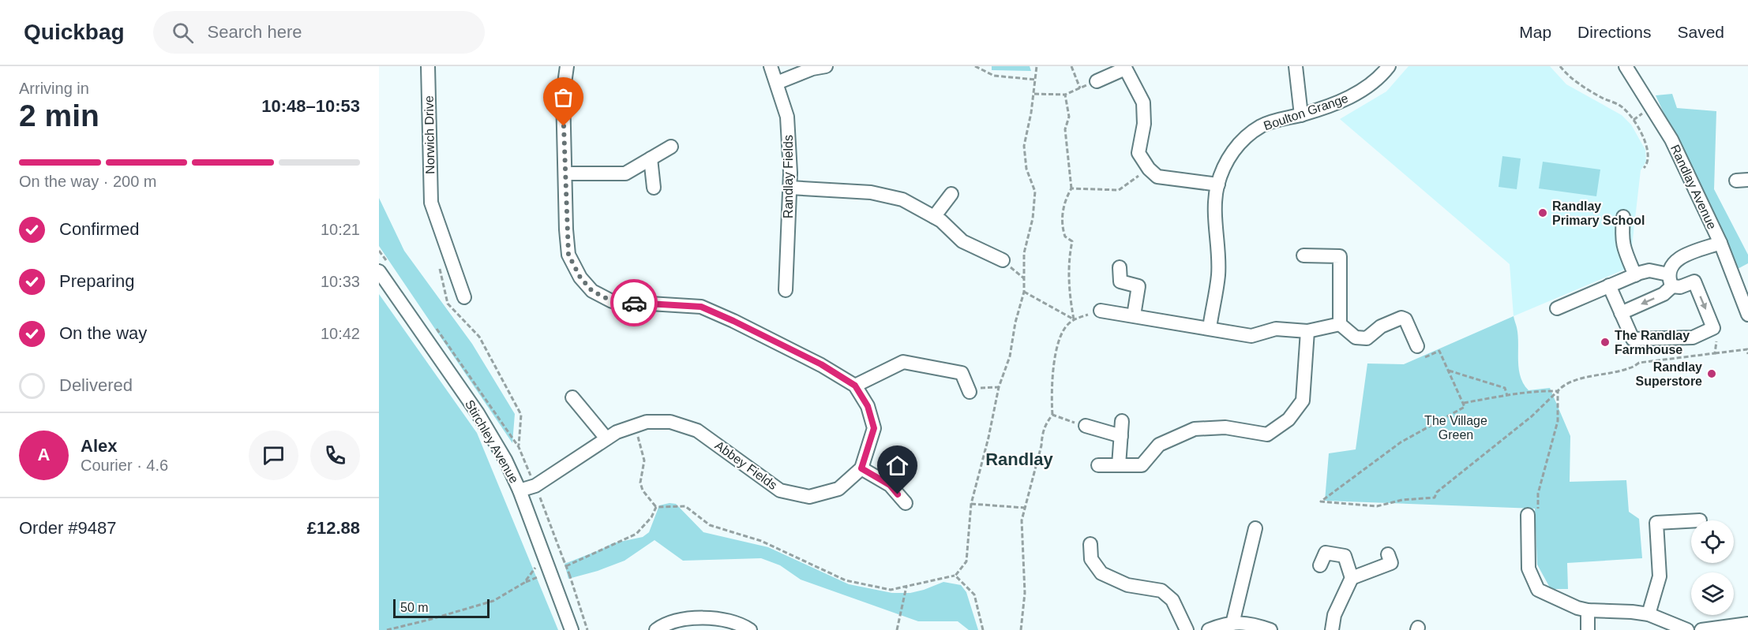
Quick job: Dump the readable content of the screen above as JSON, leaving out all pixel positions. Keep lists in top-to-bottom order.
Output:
{
  "streets": {
    "street": [
      "Boulton Grange",
      "Norwich Drive",
      "Randlay Fields",
      "Randlay Avenue",
      "Stirchley Avenue",
      "Abbey Fields"
    ]
  },
  "crossings": [
    ["Stirchley Avenue", "Abbey Fields"]
  ],
  "districts": ["Randlay"],
  "parks": ["The Village Green"],
  "places": ["Randlay Primary School", "The Randlay Farmhouse", "Randlay Superstore"],
  "scale_bar": "50 m",
  "page": {
    "header": "Quickbag",
    "search": "Search here",
    "nav": ["Map", "Directions", "Saved"],
    "heading": ["2 min", "Arriving in", "10:48–10:53"],
    "panel": [
      "Alex",
      "Courier · 4.6",
      "Order #9487",
      "£12.88"
    ],
    "bar": "On the way · 200 m",
    "list": [
      ["Confirmed", "10:21"],
      ["Preparing", "10:33"],
      ["On the way", "10:42"],
      "Delivered"
    ],
    "round": "A",
    "scale": "50 m"
  }
}
